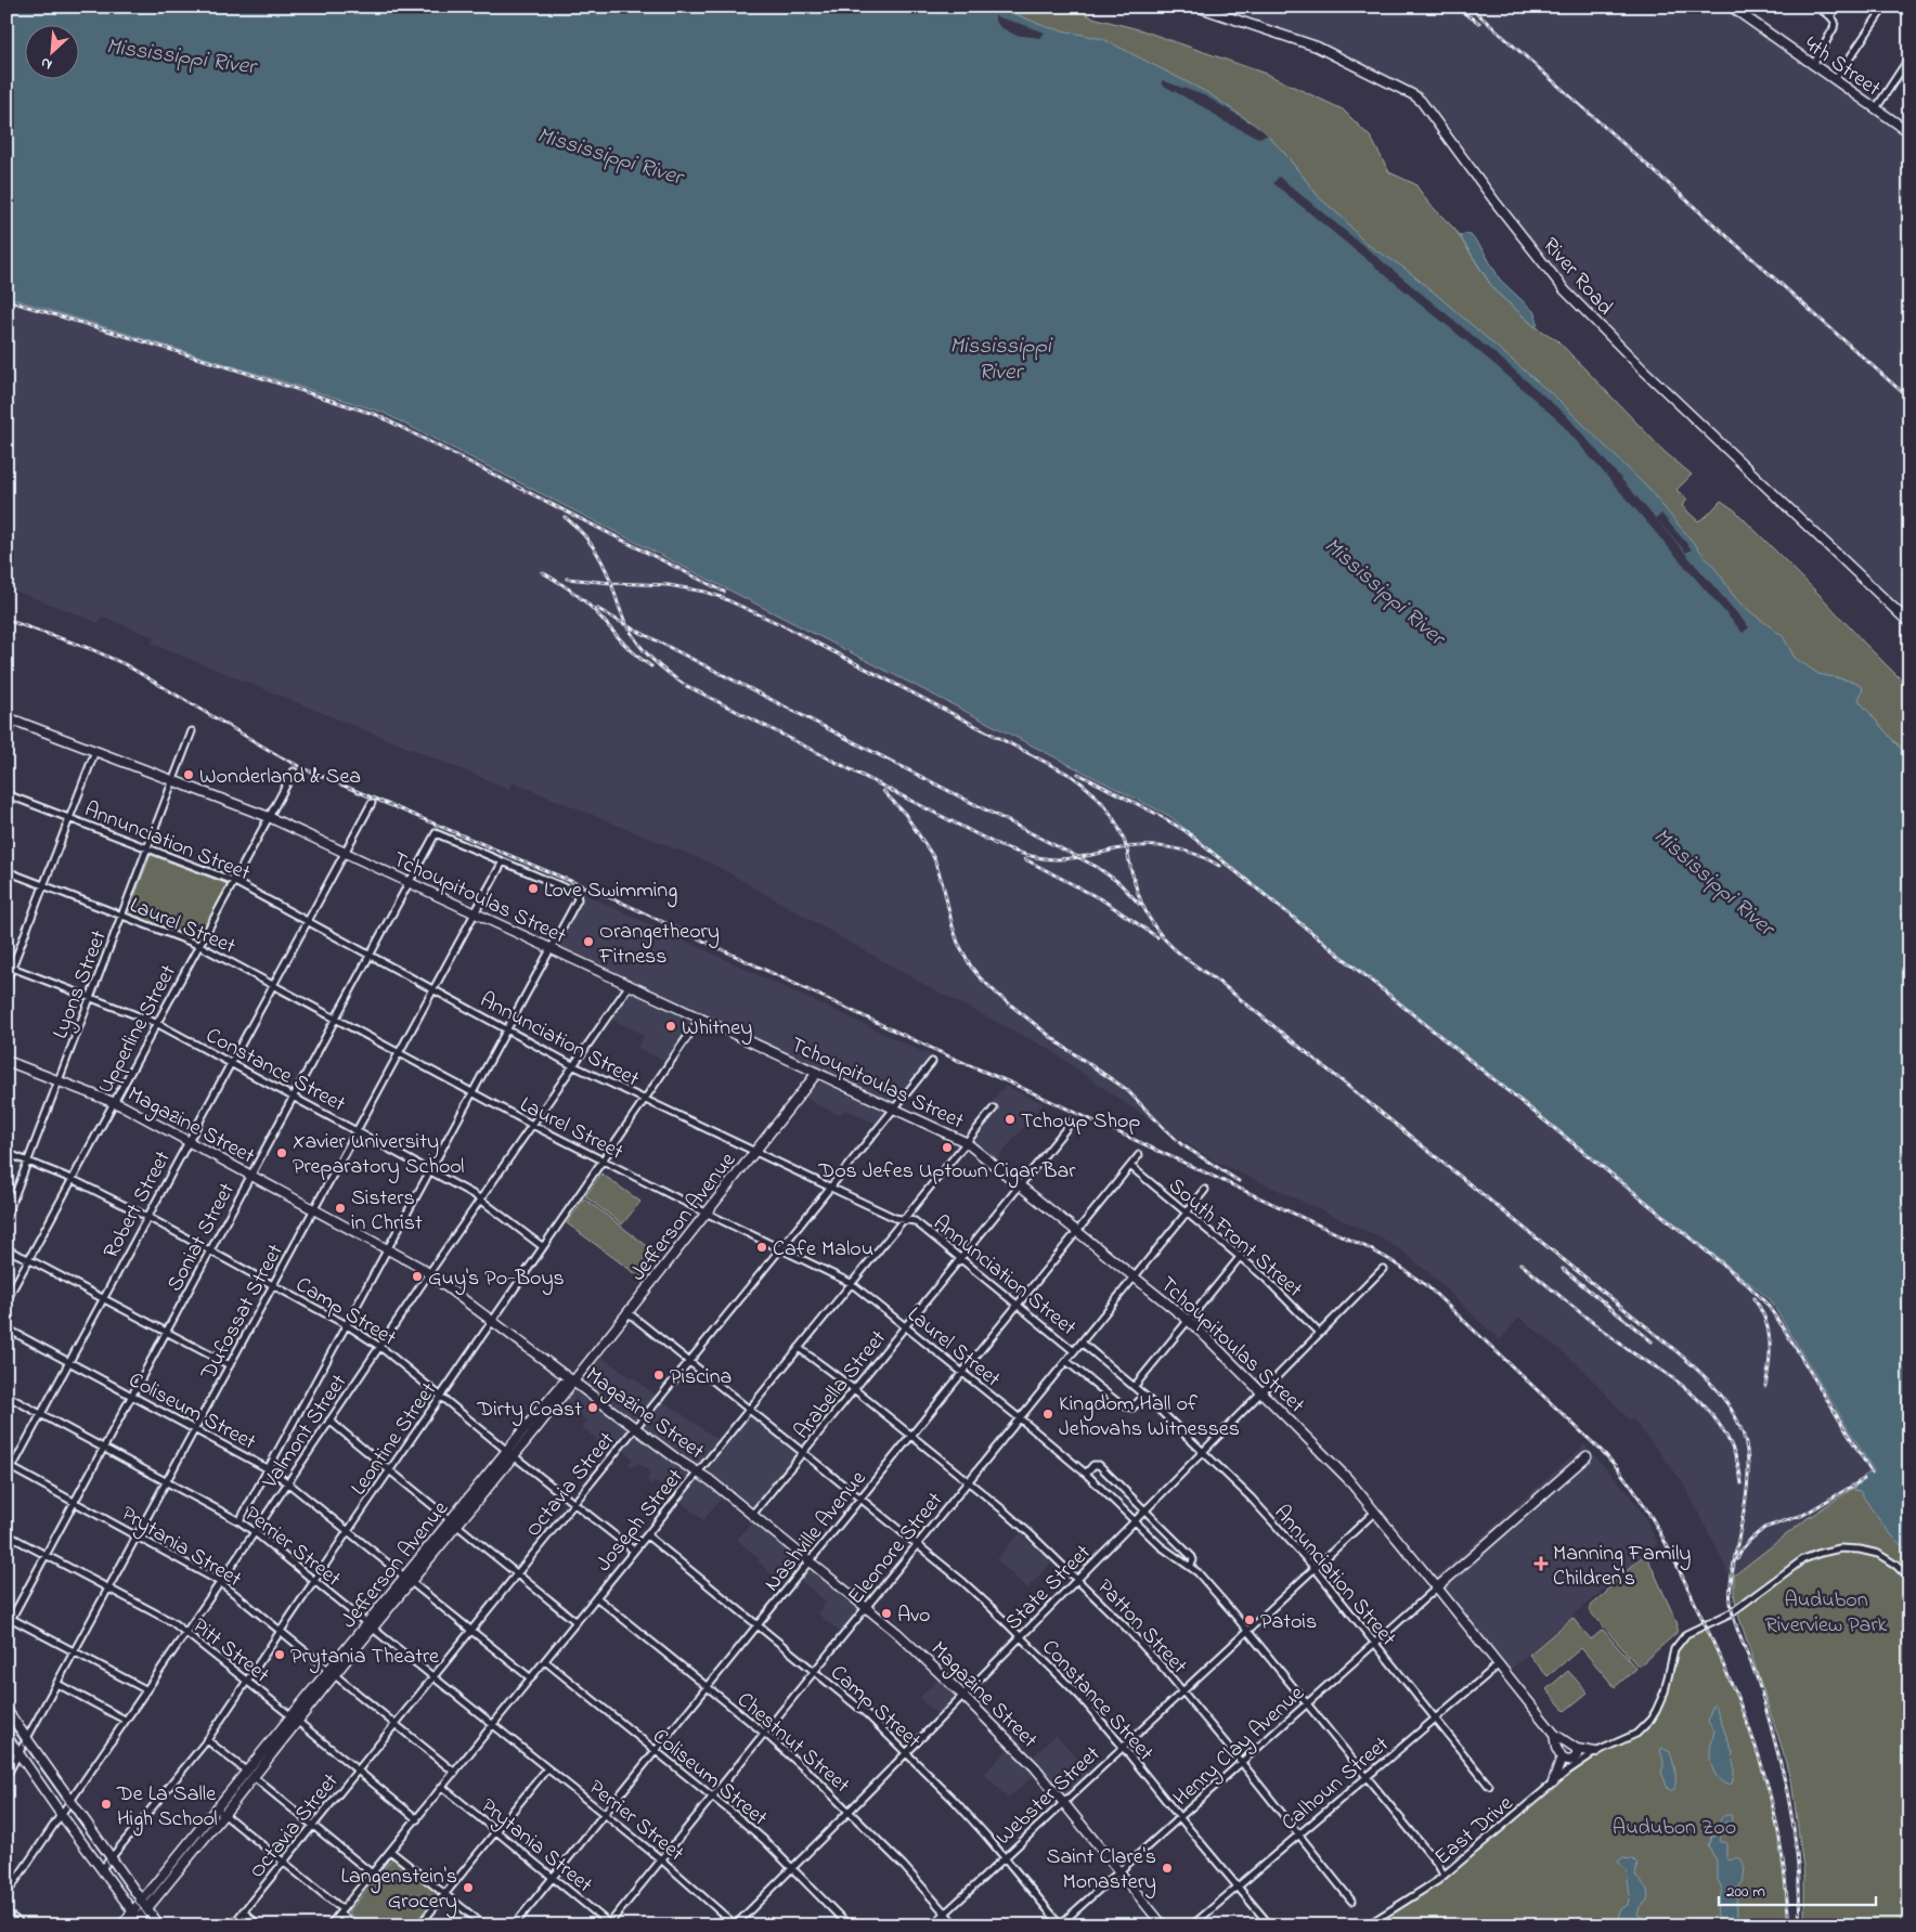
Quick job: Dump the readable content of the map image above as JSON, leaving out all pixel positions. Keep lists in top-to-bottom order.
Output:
{
  "streets": {
    "street": [
      "4th Street",
      "River Road",
      "Annunciation Street",
      "Tchoupitoulas Street",
      "Laurel Street",
      "Lyons Street",
      "Upperline Street",
      "Constance Street",
      "Magazine Street",
      "Robert Street",
      "Jefferson Avenue",
      "Soniat Street",
      "South Front Street",
      "Camp Street",
      "Dufossat Street",
      "Arabella Street",
      "Coliseum Street",
      "Valmont Street",
      "Leontine Street",
      "Octavia Street",
      "Joseph Street",
      "Nashville Avenue",
      "Prytania Street",
      "Perrier Street",
      "Eleonore Street",
      "State Street",
      "Patton Street",
      "Pitt Street",
      "Chestnut Street",
      "Henry Clay Avenue",
      "Calhoun Street",
      "Webster Street",
      "East Drive"
    ]
  },
  "crossings": [
    ["Annunciation Street", "Lyons Street"],
    ["Annunciation Street", "Upperline Street"],
    ["Annunciation Street", "Robert Street"],
    ["Annunciation Street", "Jefferson Avenue"],
    ["Annunciation Street", "Soniat Street"],
    ["Annunciation Street", "Dufossat Street"],
    ["Annunciation Street", "Arabella Street"],
    ["Annunciation Street", "Valmont Street"],
    ["Annunciation Street", "Leontine Street"],
    ["Annunciation Street", "Octavia Street"],
    ["Annunciation Street", "Joseph Street"],
    ["Annunciation Street", "Nashville Avenue"],
    ["Annunciation Street", "Eleonore Street"],
    ["Annunciation Street", "State Street"],
    ["Annunciation Street", "Henry Clay Avenue"],
    ["Annunciation Street", "Calhoun Street"],
    ["Annunciation Street", "Webster Street"],
    ["Tchoupitoulas Street", "Lyons Street"],
    ["Tchoupitoulas Street", "Upperline Street"],
    ["Tchoupitoulas Street", "Robert Street"],
    ["Tchoupitoulas Street", "Jefferson Avenue"],
    ["Tchoupitoulas Street", "Soniat Street"],
    ["Tchoupitoulas Street", "Dufossat Street"],
    ["Tchoupitoulas Street", "Arabella Street"],
    ["Tchoupitoulas Street", "Valmont Street"],
    ["Tchoupitoulas Street", "Leontine Street"],
    ["Tchoupitoulas Street", "Octavia Street"],
    ["Tchoupitoulas Street", "Joseph Street"],
    ["Tchoupitoulas Street", "Nashville Avenue"],
    ["Tchoupitoulas Street", "Eleonore Street"],
    ["Tchoupitoulas Street", "State Street"],
    ["Tchoupitoulas Street", "Henry Clay Avenue"],
    ["Tchoupitoulas Street", "Calhoun Street"],
    ["Tchoupitoulas Street", "Webster Street"],
    ["Tchoupitoulas Street", "East Drive"],
    ["Laurel Street", "Lyons Street"],
    ["Laurel Street", "Upperline Street"],
    ["Laurel Street", "Robert Street"],
    ["Laurel Street", "Jefferson Avenue"],
    ["Laurel Street", "Soniat Street"],
    ["Laurel Street", "Dufossat Street"],
    ["Laurel Street", "Arabella Street"],
    ["Laurel Street", "Valmont Street"],
    ["Laurel Street", "Leontine Street"],
    ["Laurel Street", "Octavia Street"],
    ["Laurel Street", "Joseph Street"],
    ["Laurel Street", "Nashville Avenue"],
    ["Laurel Street", "Eleonore Street"],
    ["Laurel Street", "State Street"],
    ["Laurel Street", "Henry Clay Avenue"],
    ["Laurel Street", "Calhoun Street"],
    ["Laurel Street", "Webster Street"],
    ["Laurel Street", "East Drive"],
    ["Lyons Street", "Constance Street"],
    ["Lyons Street", "Magazine Street"],
    ["Lyons Street", "Camp Street"],
    ["Upperline Street", "Constance Street"],
    ["Upperline Street", "Magazine Street"],
    ["Upperline Street", "Camp Street"],
    ["Constance Street", "Robert Street"],
    ["Constance Street", "Jefferson Avenue"],
    ["Constance Street", "Soniat Street"],
    ["Constance Street", "Dufossat Street"],
    ["Constance Street", "Arabella Street"],
    ["Constance Street", "Valmont Street"],
    ["Constance Street", "Leontine Street"],
    ["Constance Street", "Octavia Street"],
    ["Constance Street", "Joseph Street"],
    ["Constance Street", "Nashville Avenue"],
    ["Constance Street", "Eleonore Street"],
    ["Constance Street", "State Street"],
    ["Constance Street", "Henry Clay Avenue"],
    ["Constance Street", "Calhoun Street"],
    ["Constance Street", "Webster Street"],
    ["Magazine Street", "Robert Street"],
    ["Magazine Street", "Jefferson Avenue"],
    ["Magazine Street", "Soniat Street"],
    ["Magazine Street", "Dufossat Street"],
    ["Magazine Street", "Arabella Street"],
    ["Magazine Street", "Valmont Street"],
    ["Magazine Street", "Leontine Street"],
    ["Magazine Street", "Octavia Street"],
    ["Magazine Street", "Joseph Street"],
    ["Magazine Street", "Nashville Avenue"],
    ["Magazine Street", "Eleonore Street"],
    ["Magazine Street", "State Street"],
    ["Magazine Street", "Henry Clay Avenue"],
    ["Magazine Street", "Webster Street"],
    ["Robert Street", "Camp Street"],
    ["Robert Street", "Coliseum Street"],
    ["Robert Street", "Prytania Street"],
    ["Robert Street", "Perrier Street"],
    ["Jefferson Avenue", "Camp Street"],
    ["Jefferson Avenue", "Coliseum Street"],
    ["Jefferson Avenue", "Prytania Street"],
    ["Jefferson Avenue", "Perrier Street"],
    ["Jefferson Avenue", "Pitt Street"],
    ["Soniat Street", "Camp Street"],
    ["Soniat Street", "Dufossat Street"],
    ["Soniat Street", "Coliseum Street"],
    ["Soniat Street", "Prytania Street"],
    ["Soniat Street", "Perrier Street"],
    ["Soniat Street", "Pitt Street"],
    ["South Front Street", "Nashville Avenue"],
    ["South Front Street", "Eleonore Street"],
    ["South Front Street", "State Street"],
    ["Camp Street", "Dufossat Street"],
    ["Camp Street", "Valmont Street"],
    ["Camp Street", "Leontine Street"],
    ["Camp Street", "Octavia Street"],
    ["Camp Street", "Joseph Street"],
    ["Camp Street", "Nashville Avenue"],
    ["Camp Street", "Eleonore Street"],
    ["Camp Street", "State Street"],
    ["Camp Street", "Henry Clay Avenue"],
    ["Camp Street", "Webster Street"],
    ["Dufossat Street", "Coliseum Street"],
    ["Dufossat Street", "Prytania Street"],
    ["Dufossat Street", "Perrier Street"],
    ["Dufossat Street", "Pitt Street"],
    ["Arabella Street", "Patton Street"],
    ["Coliseum Street", "Valmont Street"],
    ["Coliseum Street", "Leontine Street"],
    ["Coliseum Street", "Octavia Street"],
    ["Coliseum Street", "Joseph Street"],
    ["Coliseum Street", "Nashville Avenue"],
    ["Coliseum Street", "Eleonore Street"],
    ["Coliseum Street", "State Street"],
    ["Valmont Street", "Prytania Street"],
    ["Valmont Street", "Perrier Street"],
    ["Valmont Street", "Pitt Street"],
    ["Leontine Street", "Prytania Street"],
    ["Leontine Street", "Perrier Street"],
    ["Leontine Street", "Pitt Street"],
    ["Octavia Street", "Prytania Street"],
    ["Octavia Street", "Perrier Street"],
    ["Octavia Street", "Pitt Street"],
    ["Joseph Street", "Prytania Street"],
    ["Joseph Street", "Perrier Street"],
    ["Joseph Street", "Patton Street"],
    ["Joseph Street", "Pitt Street"],
    ["Joseph Street", "Chestnut Street"],
    ["Nashville Avenue", "Prytania Street"],
    ["Nashville Avenue", "Perrier Street"],
    ["Nashville Avenue", "Patton Street"],
    ["Nashville Avenue", "Chestnut Street"],
    ["Prytania Street", "Eleonore Street"],
    ["Perrier Street", "Eleonore Street"],
    ["Perrier Street", "State Street"],
    ["Eleonore Street", "Patton Street"],
    ["Eleonore Street", "Chestnut Street"],
    ["State Street", "Patton Street"],
    ["State Street", "Chestnut Street"],
    ["Patton Street", "Henry Clay Avenue"],
    ["Patton Street", "Calhoun Street"],
    ["Patton Street", "Webster Street"],
    ["Chestnut Street", "Webster Street"]
  ],
  "water": ["Mississippi River"],
  "parks": ["Audubon Riverview Park", "Audubon Zoo"],
  "places": {
    "other": [
      "Wonderland & Sea",
      "Love Swimming",
      "Orangetheory Fitness",
      "Whitney",
      "Tchoup Shop",
      "Dos Jefes Uptown Cigar Bar",
      "Xavier University Preparatory School",
      "Sisters in Christ",
      "Cafe Malou",
      "Guy's Po-Boys",
      "Piscina",
      "Dirty Coast",
      "Kingdom Hall of Jehovahs Witnesses",
      "Avo",
      "Patois",
      "Prytania Theatre",
      "De La Salle High School",
      "Saint Clare's Monastery",
      "Langenstein's Grocery"
    ],
    "health": ["Manning Family Children's"]
  },
  "scale_bar": "200 m",
  "north": "bottom left"
}
